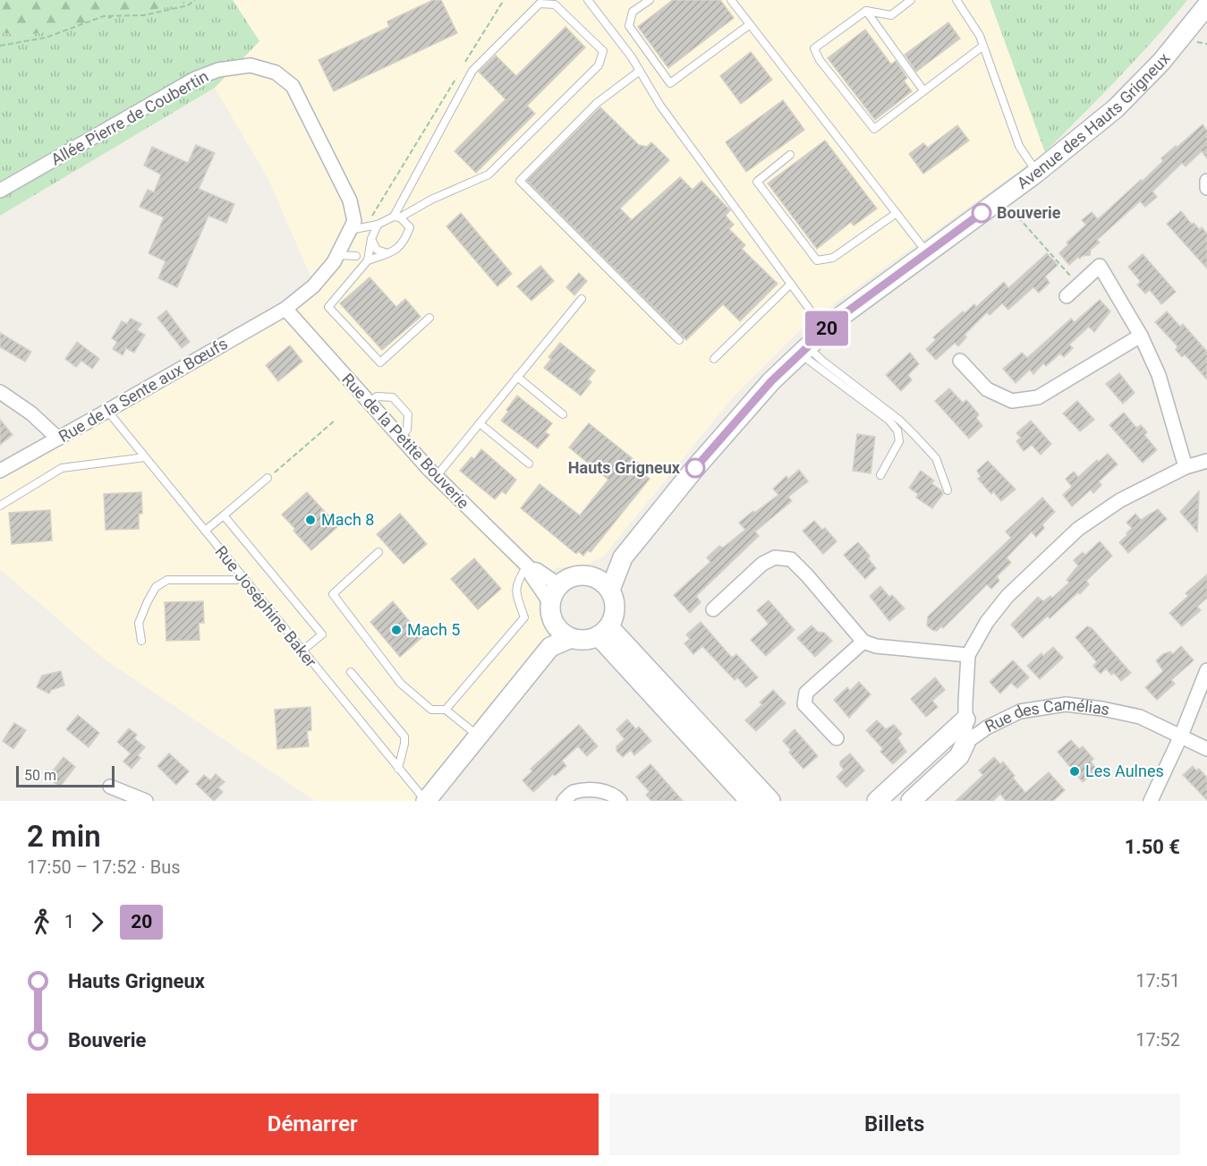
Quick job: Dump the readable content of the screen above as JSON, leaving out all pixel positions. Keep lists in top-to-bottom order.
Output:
{
  "streets": {
    "street": [
      "Allée Pierre de Coubertin",
      "Avenue des Hauts Grigneux",
      "Rue de la Sente aux Bœufs",
      "Rue de la Petite Bouverie",
      "Rue des Camélias"
    ],
    "lane": ["Rue Joséphine Baker"]
  },
  "crossings": [
    ["Allée Pierre de Coubertin", "Rue de la Sente aux Bœufs"],
    ["Avenue des Hauts Grigneux", "Rue de la Petite Bouverie"],
    ["Rue de la Sente aux Bœufs", "Rue de la Petite Bouverie"],
    ["Rue de la Sente aux Bœufs", "Rue Joséphine Baker"]
  ],
  "places": [
    "Bouverie",
    "Hauts Grigneux",
    "Mach 8",
    "Mach 5",
    "Les Aulnes"
  ],
  "lines": ["bus line 20"],
  "scale_bar": "50 m",
  "page": {
    "on_map": "20",
    "scale": "50 m",
    "heading": ["2 min", "17:50 – 17:52 · Bus", "1.50 €"],
    "legs": ["1", "20"],
    "list": [
      {
        "name": "Hauts Grigneux",
        "value": "17:51"
      },
      {
        "name": "Bouverie",
        "value": "17:52"
      }
    ],
    "buttons": ["Démarrer", "Billets"]
  }
}
